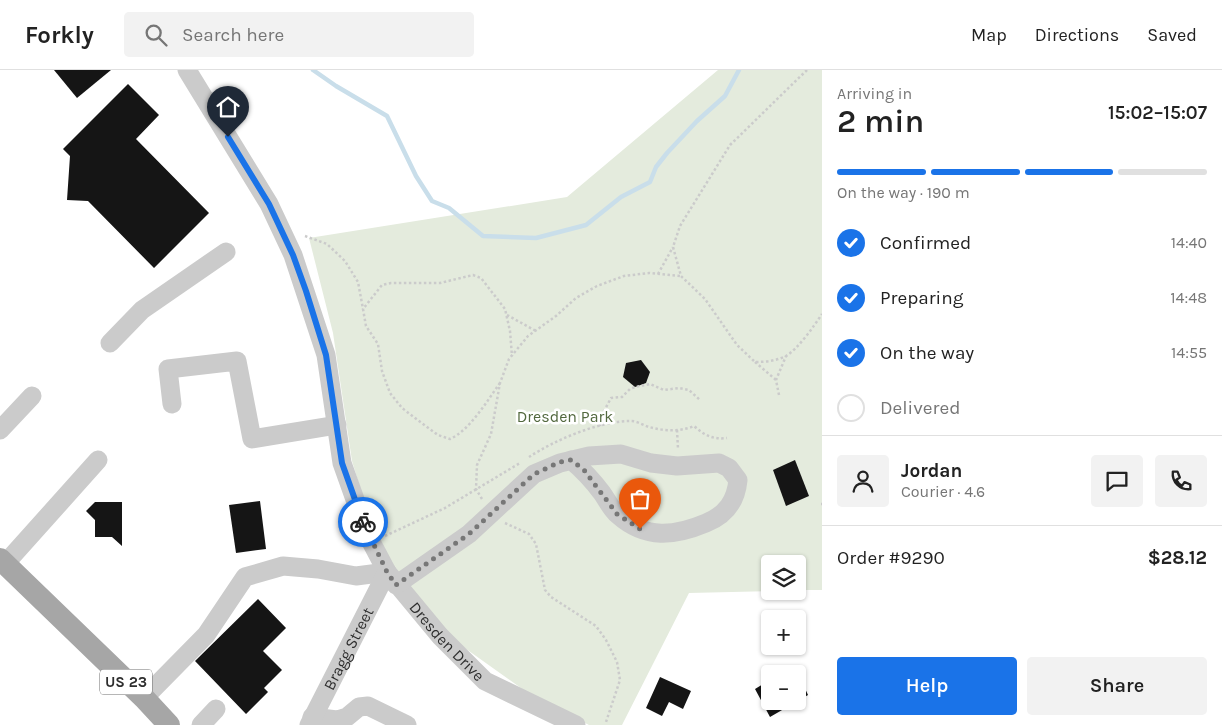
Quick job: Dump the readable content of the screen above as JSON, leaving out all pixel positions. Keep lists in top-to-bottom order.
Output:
{
  "streets": {
    "main road": ["US 23"],
    "street": ["Dresden Drive", "Bragg Street"]
  },
  "crossings": [
    ["Dresden Drive", "Bragg Street"]
  ],
  "parks": ["Dresden Park"],
  "page": {
    "header": "Forkly",
    "search": "Search here",
    "nav": ["Map", "Directions", "Saved"],
    "heading": ["2 min", "Arriving in", "15:02–15:07"],
    "panel": [
      "Jordan",
      "Courier · 4.6",
      "Order #9290",
      "$28.12"
    ],
    "bar": "On the way · 190 m",
    "list": [
      ["Confirmed", "14:40"],
      ["Preparing", "14:48"],
      ["On the way", "14:55"],
      "Delivered"
    ],
    "map_buttons": ["+", "−"],
    "buttons": ["Help", "Share"]
  }
}
